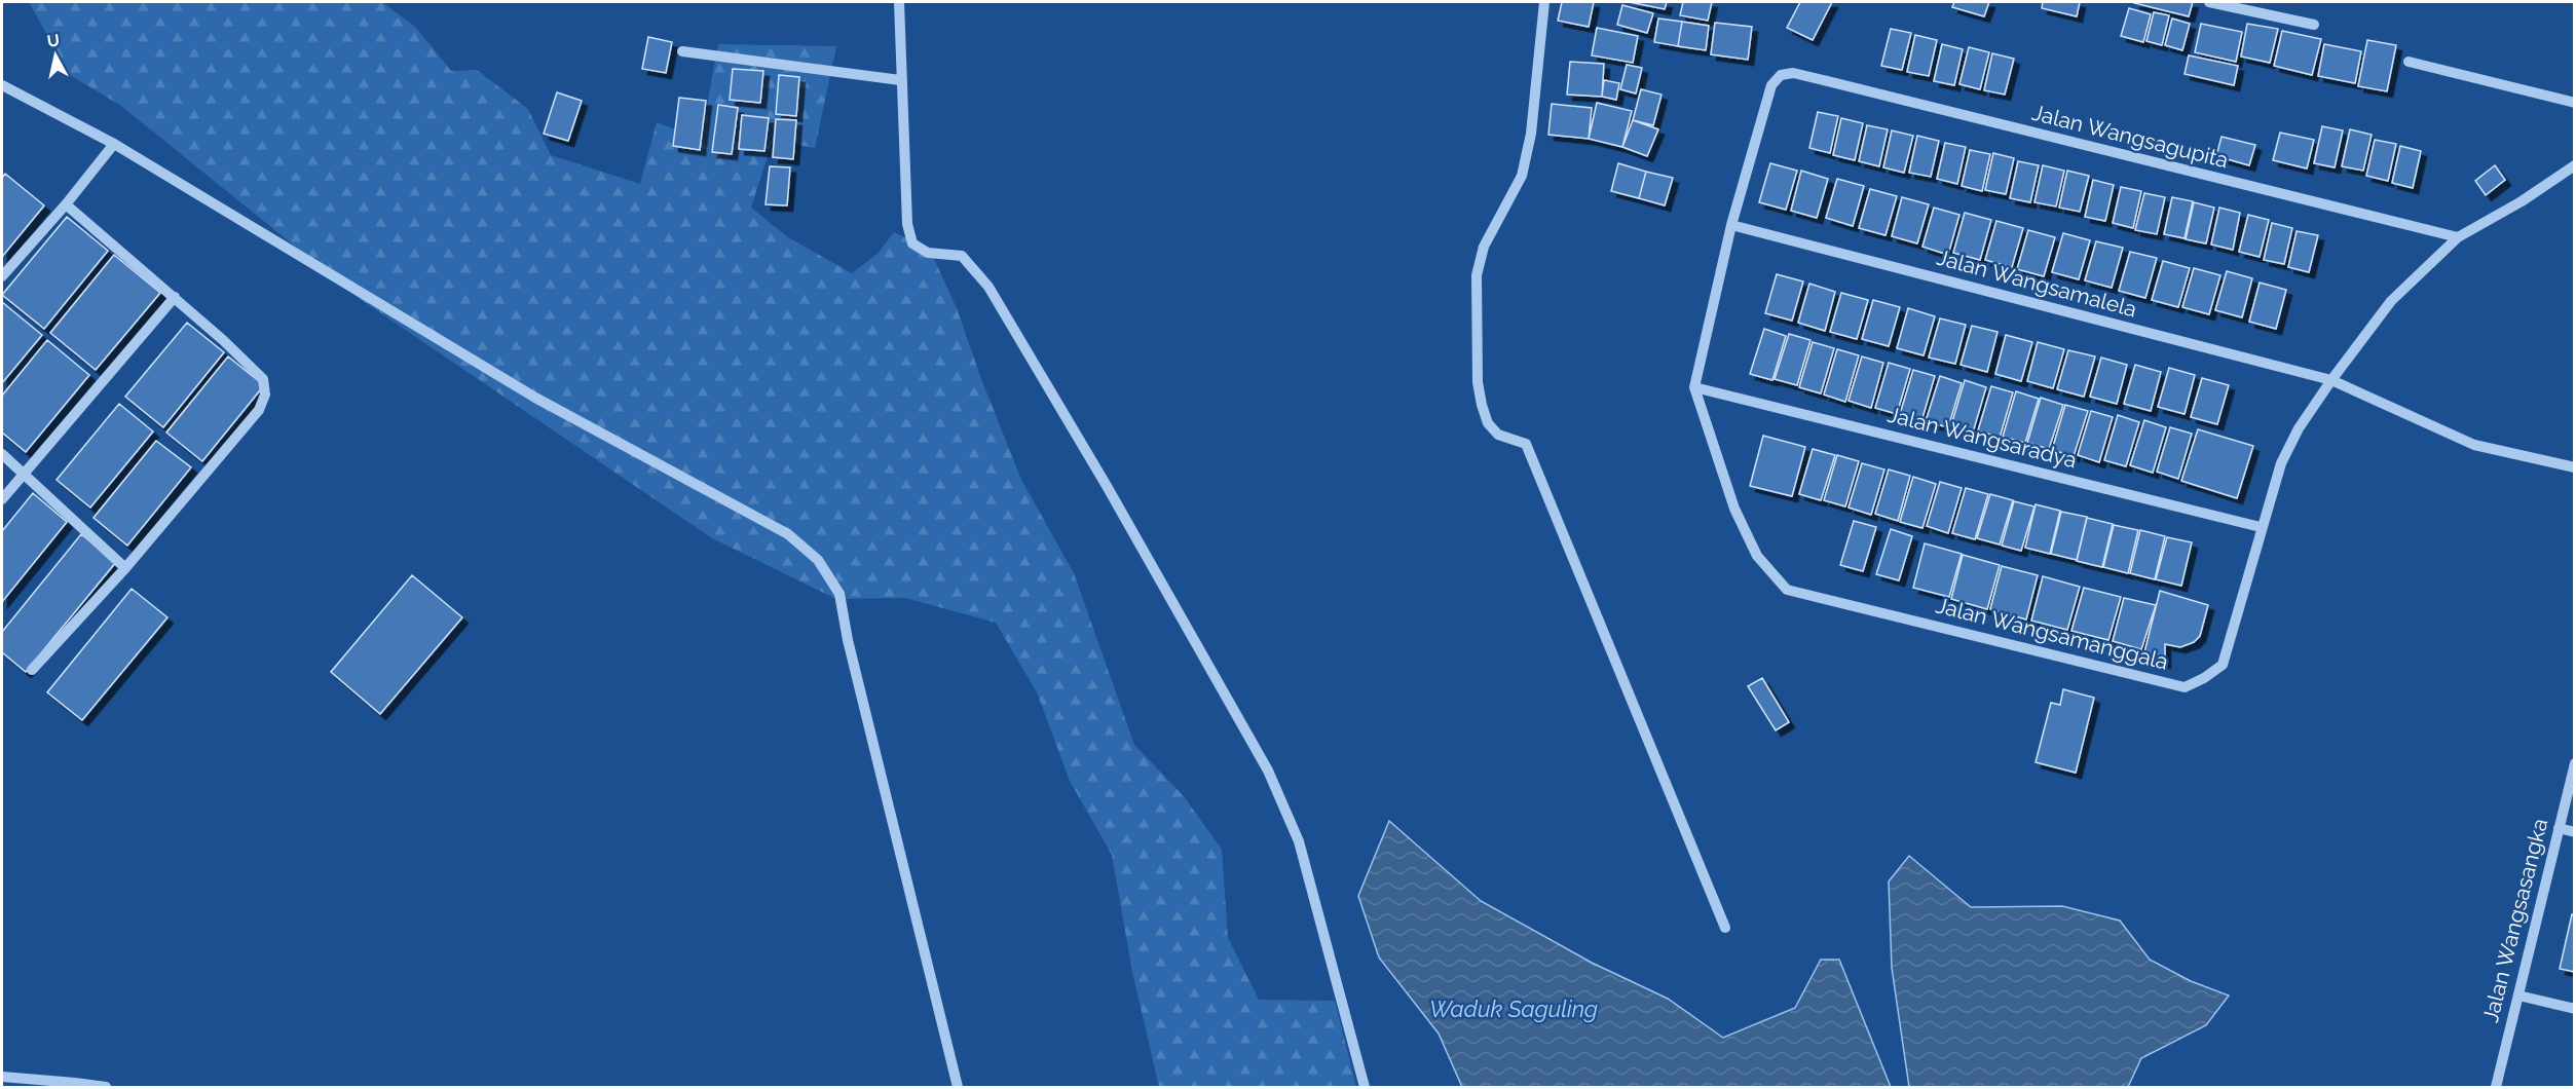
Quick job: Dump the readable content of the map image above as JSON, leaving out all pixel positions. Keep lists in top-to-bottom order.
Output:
{
  "streets": {
    "street": [
      "Jalan Wangsagupita",
      "Jalan Wangsamalela",
      "Jalan Wangsaradya",
      "Jalan Wangsamanggala",
      "Jalan Wangsasangka"
    ]
  },
  "crossings": [
    ["Jalan Wangsagupita", "Jalan Wangsamalela"],
    ["Jalan Wangsagupita", "Jalan Wangsamanggala"],
    ["Jalan Wangsamalela", "Jalan Wangsamanggala"],
    ["Jalan Wangsaradya", "Jalan Wangsamanggala"]
  ],
  "water": ["Waduk Saguling"],
  "north": "top"
}
